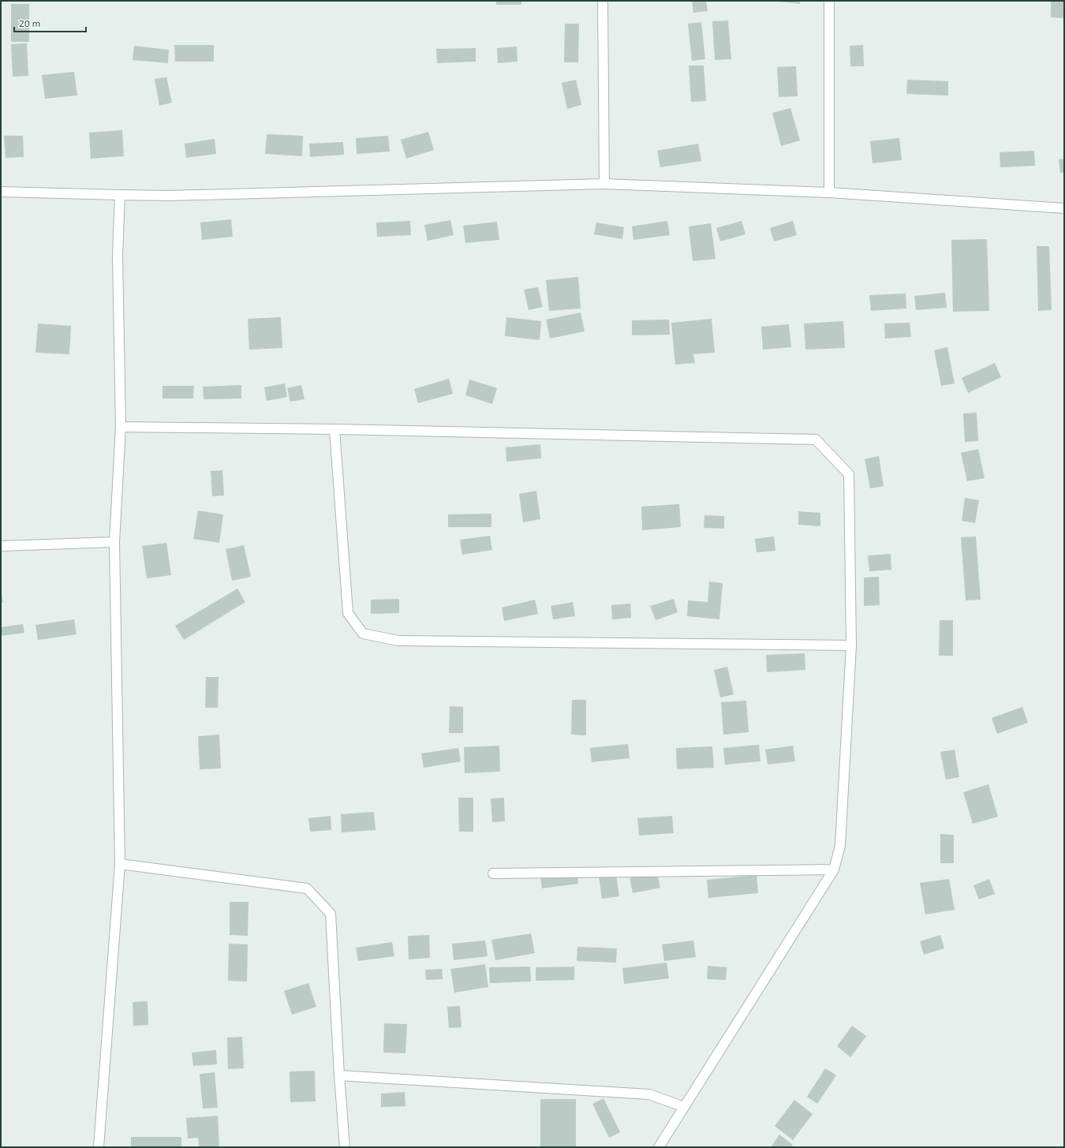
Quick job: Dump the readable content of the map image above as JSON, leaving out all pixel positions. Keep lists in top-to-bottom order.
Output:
{
  "scale_bar": "20 m"
}
